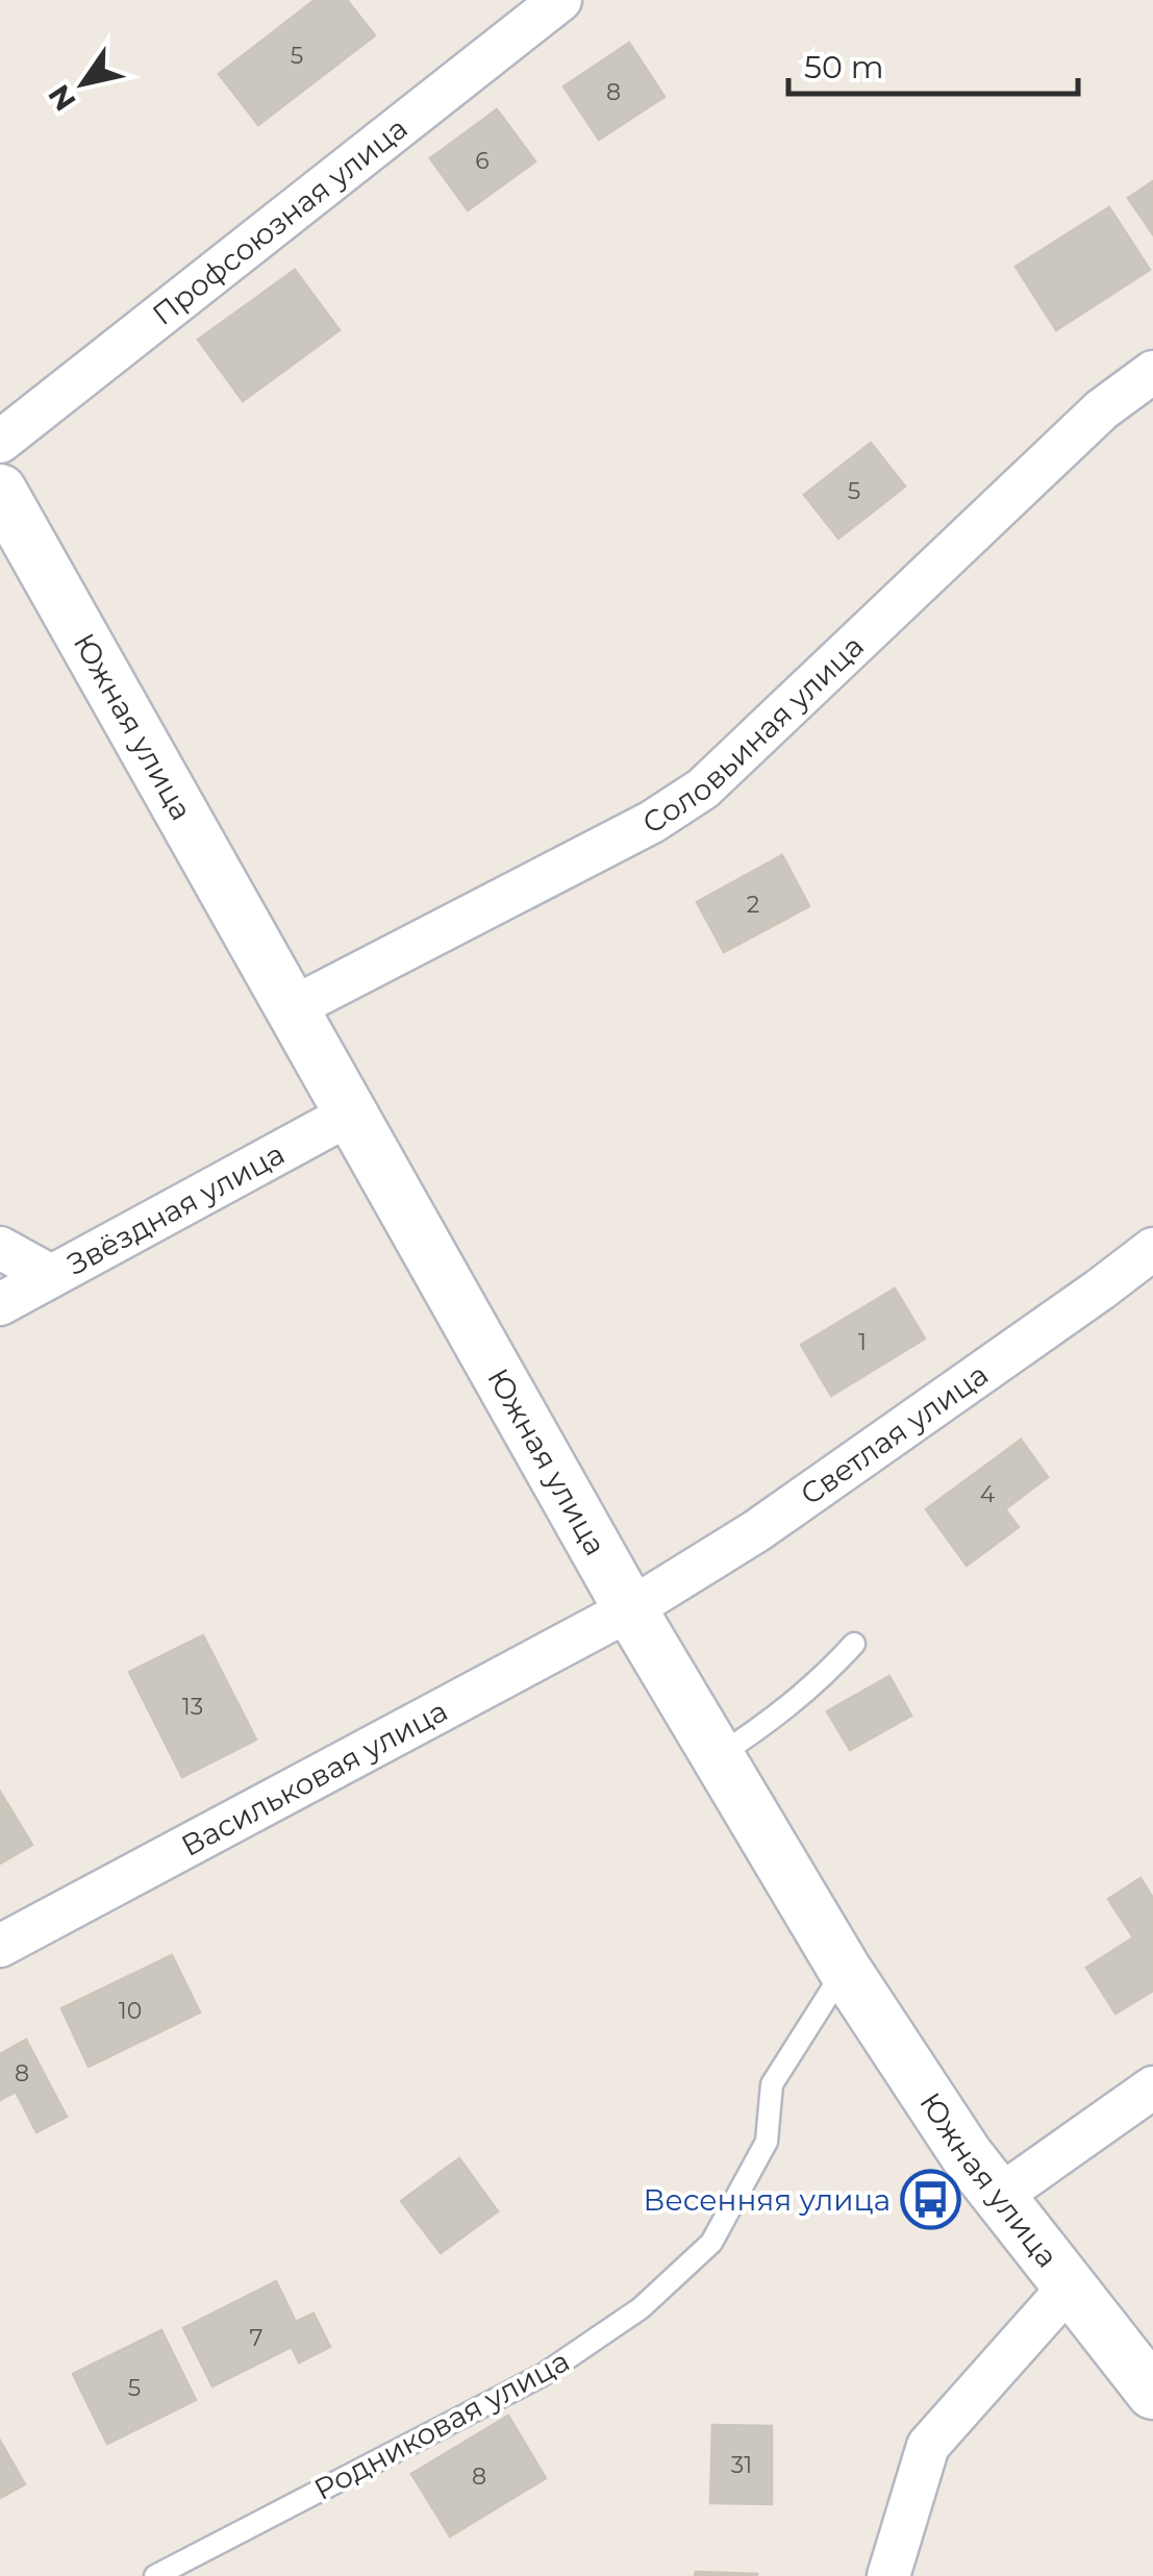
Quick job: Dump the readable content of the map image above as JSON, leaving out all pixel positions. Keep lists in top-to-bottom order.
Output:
{
  "streets": {
    "street": [
      "Профсоюзная улица",
      "Южная улица",
      "Соловьиная улица",
      "Звёздная улица",
      "Светлая улица",
      "Васильковая улица"
    ],
    "lane": ["Родниковая улица"]
  },
  "crossings": [
    ["Южная улица", "Соловьиная улица"],
    ["Южная улица", "Звёздная улица"],
    ["Южная улица", "Светлая улица"],
    ["Южная улица", "Васильковая улица"],
    ["Южная улица", "Родниковая улица"],
    ["Светлая улица", "Васильковая улица"]
  ],
  "places": {
    "bus stop": ["Весенняя улица"]
  },
  "house_numbers": [
    "5",
    "8",
    "6",
    "5",
    "2",
    "1",
    "4",
    "13",
    "10",
    "8",
    "7",
    "5",
    "31",
    "8"
  ],
  "scale_bar": "50 m",
  "north": "bottom left"
}
